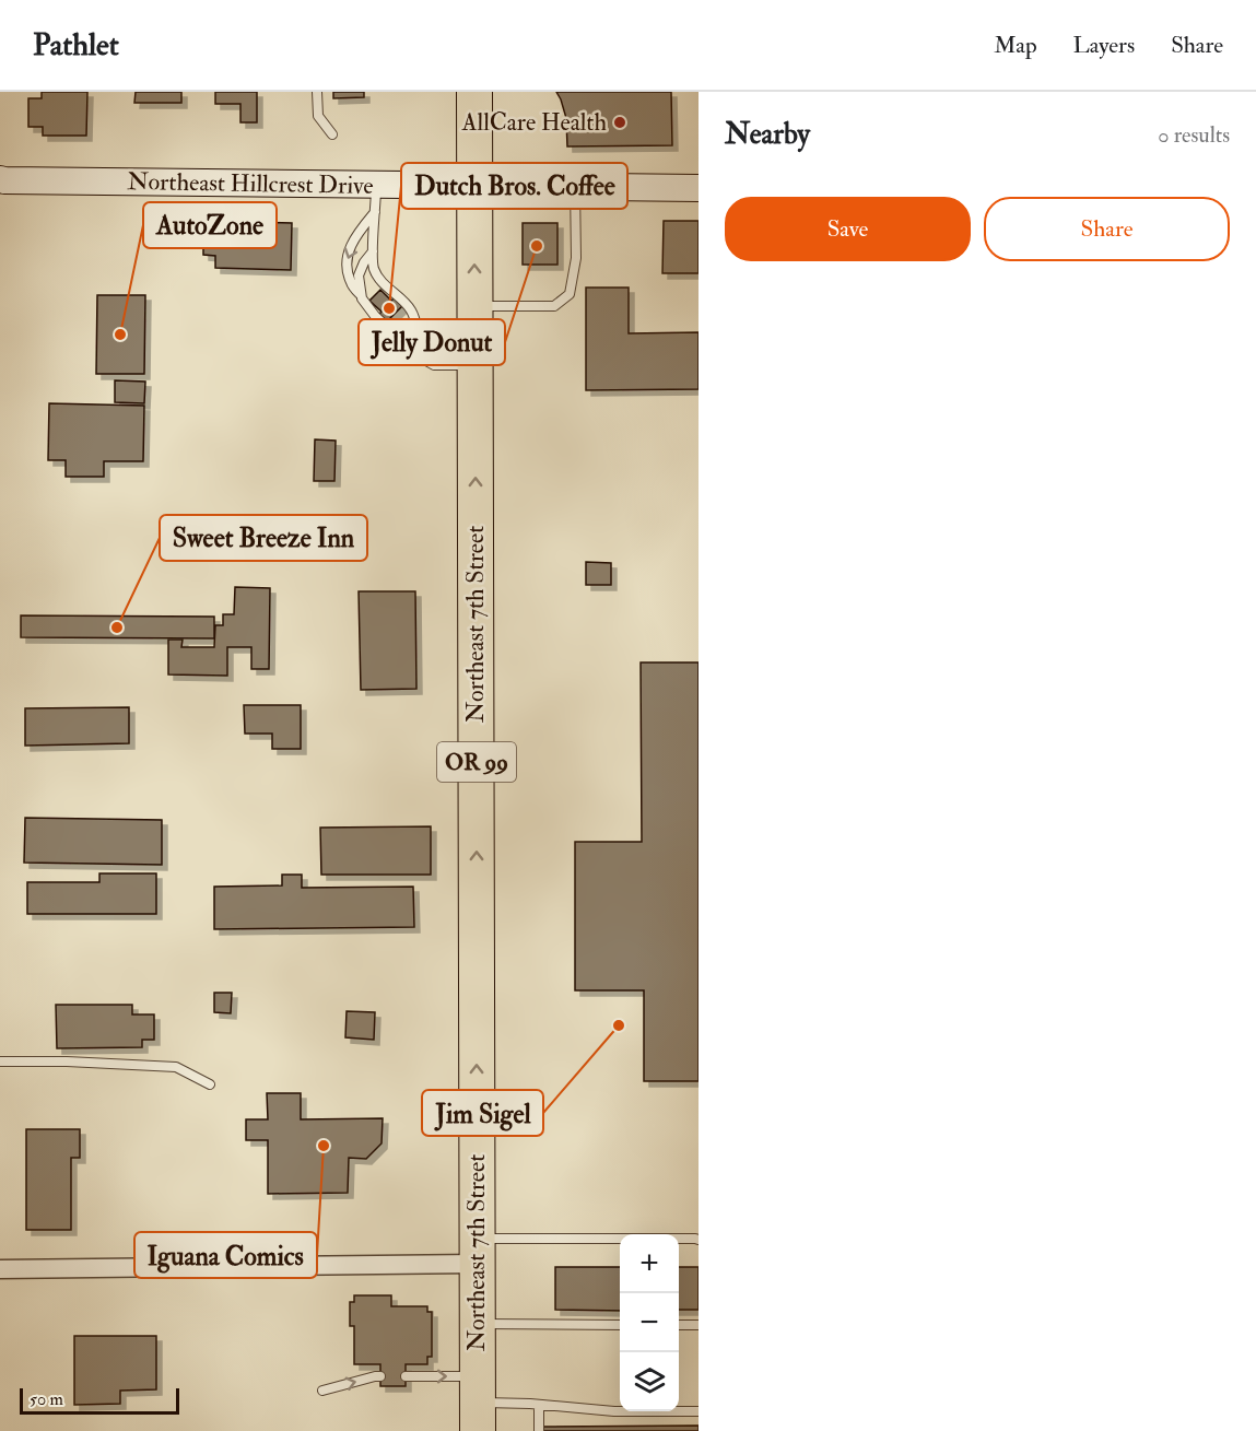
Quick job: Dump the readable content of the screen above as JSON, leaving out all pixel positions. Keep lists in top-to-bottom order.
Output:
{
  "streets": {
    "highway": ["Northeast 7th Street", "OR 99"],
    "street": ["Northeast Hillcrest Drive"]
  },
  "crossings": [
    ["Northeast Hillcrest Drive", "Northeast 7th Street"]
  ],
  "one_way": ["Northeast 7th Street"],
  "places": [
    "AllCare Health",
    "Jelly Donut",
    "Dutch Bros. Coffee",
    "AutoZone",
    "Sweet Breeze Inn",
    "Jim Sigel",
    "Iguana Comics"
  ],
  "scale_bar": "50 m",
  "page": {
    "header": "Pathlet",
    "nav": ["Map", "Layers", "Share"],
    "heading": ["Nearby", "0 results"],
    "buttons": ["Save", "Share"],
    "map_buttons": ["+", "−"],
    "scale": "50 m"
  }
}
